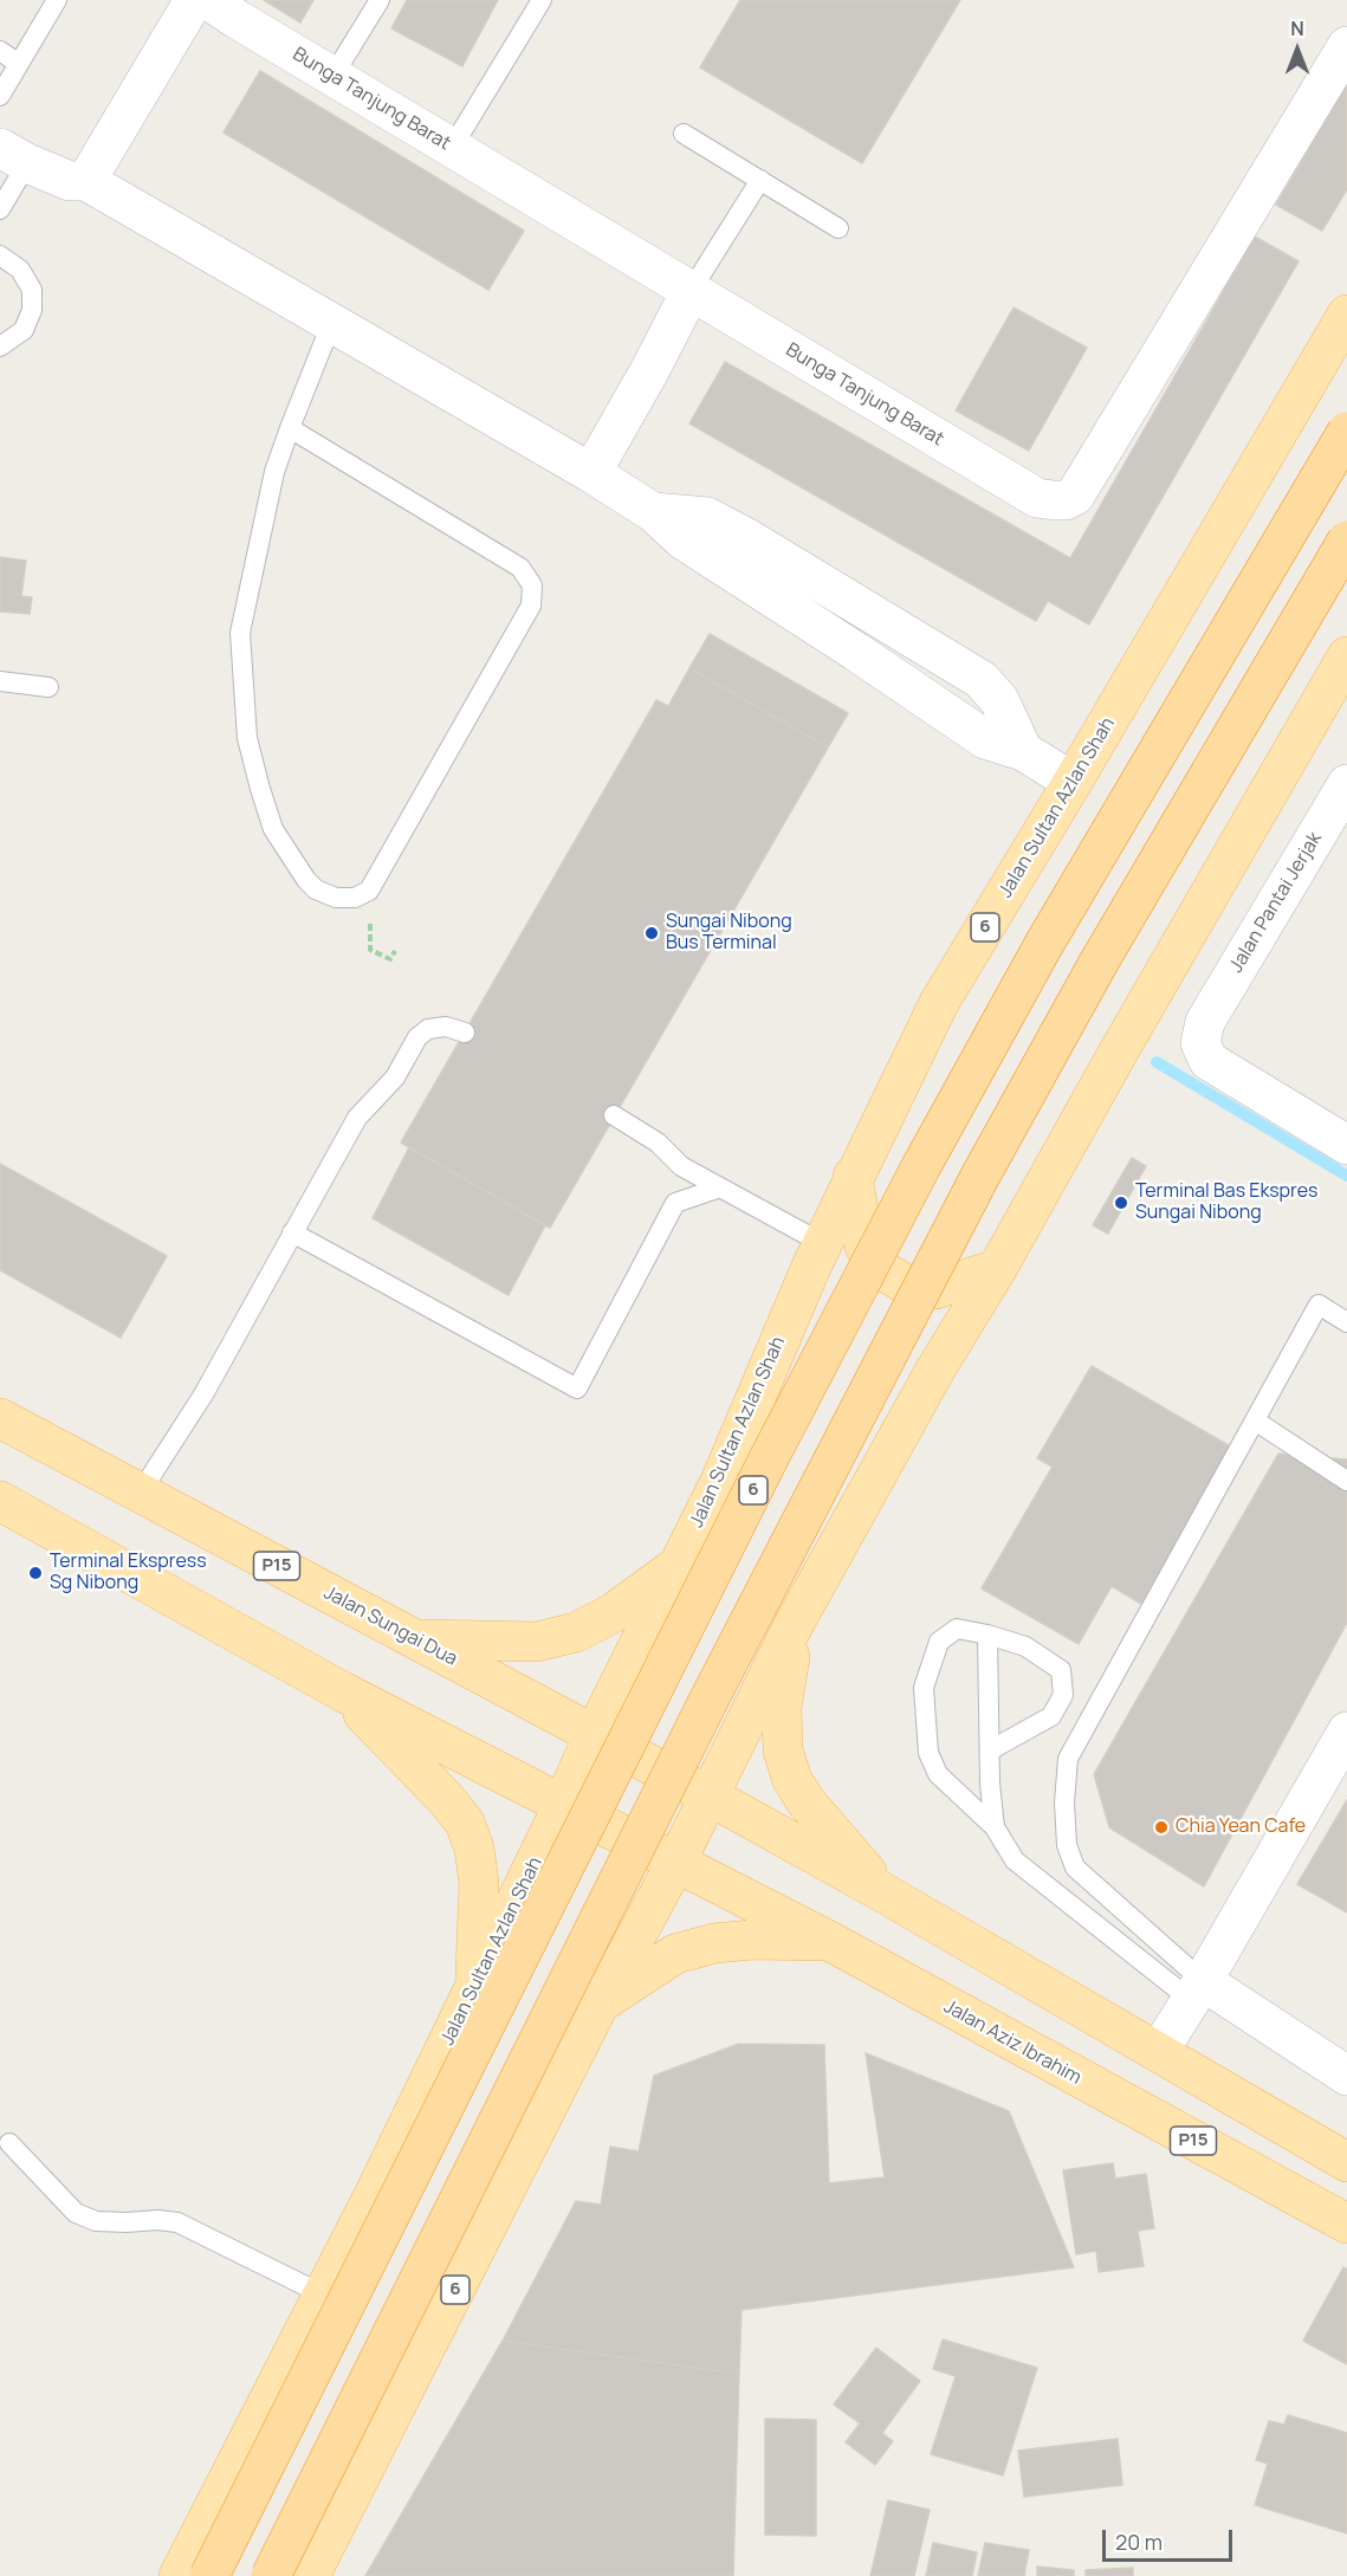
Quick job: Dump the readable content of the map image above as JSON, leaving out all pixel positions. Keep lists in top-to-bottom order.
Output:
{
  "streets": {
    "highway": ["Jalan Sultan Azlan Shah", "6"],
    "main road": ["P15", "Jalan Sungai Dua", "Jalan Aziz Ibrahim"],
    "street": ["Bunga Tanjung Barat", "Jalan Pantai Jerjak"]
  },
  "crossings": [
    ["Jalan Sultan Azlan Shah", "P15"],
    ["Jalan Sultan Azlan Shah", "Jalan Sungai Dua"],
    ["6", "P15"],
    ["6", "Jalan Aziz Ibrahim"],
    ["P15", "Jalan Sungai Dua"],
    ["P15", "Jalan Aziz Ibrahim"]
  ],
  "places": [
    "Sungai Nibong Bus Terminal",
    "Terminal Bas Ekspres Sungai Nibong",
    "Terminal Ekspress Sg Nibong",
    "Chia Yean Cafe"
  ],
  "scale_bar": "20 m",
  "north": "top"
}
